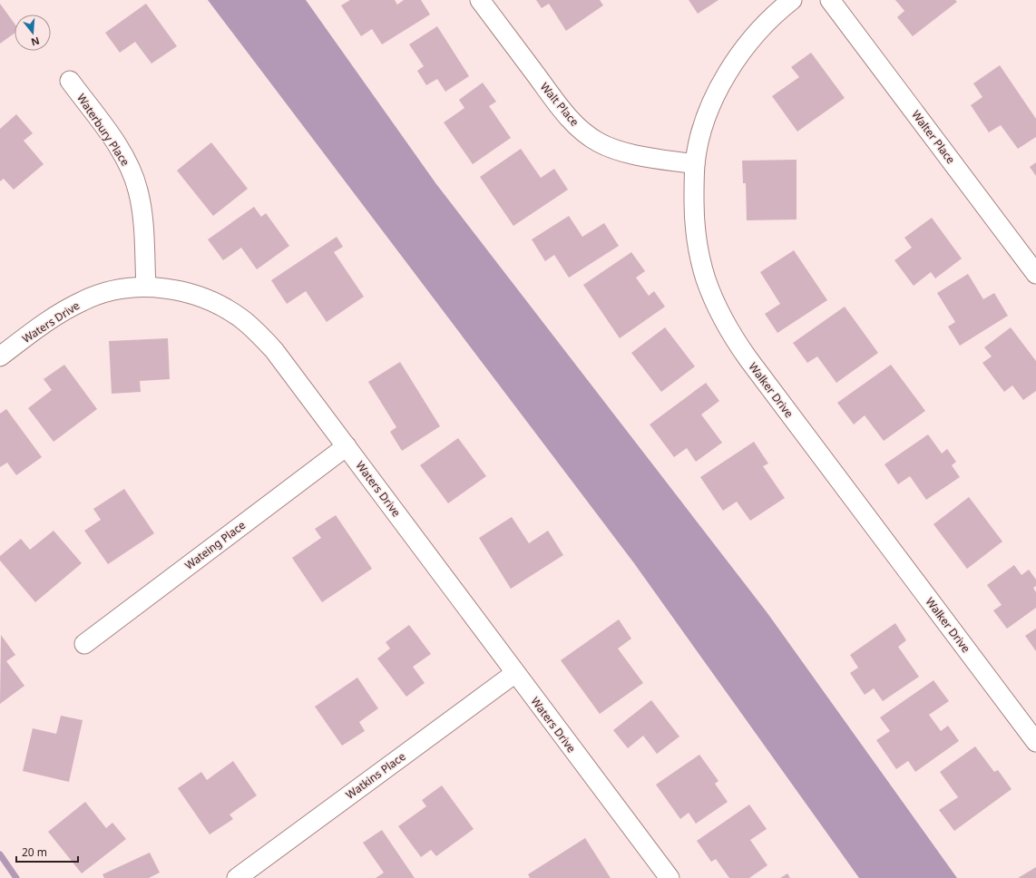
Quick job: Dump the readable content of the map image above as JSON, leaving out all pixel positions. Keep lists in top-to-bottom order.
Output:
{
  "streets": {
    "street": [
      "Walt Place",
      "Waterbury Place",
      "Walter Place",
      "Waters Drive",
      "Walker Drive",
      "Wateing Place",
      "Watkins Place"
    ]
  },
  "crossings": [
    ["Walt Place", "Walker Drive"],
    ["Waterbury Place", "Waters Drive"],
    ["Waters Drive", "Wateing Place"],
    ["Waters Drive", "Watkins Place"]
  ],
  "scale_bar": "20 m",
  "north": "bottom"
}
